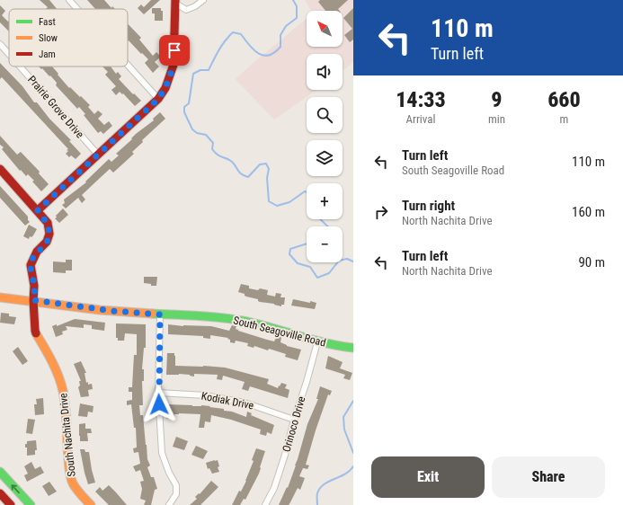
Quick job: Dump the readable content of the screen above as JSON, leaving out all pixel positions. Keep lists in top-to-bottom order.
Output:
{
  "streets": {
    "street": [
      "Prairie Grove Drive",
      "South Seagoville Road",
      "Kodiak Drive",
      "Orinoco Drive",
      "South Nachita Drive"
    ]
  },
  "crossings": [
    ["South Seagoville Road", "Orinoco Drive"],
    ["South Seagoville Road", "South Nachita Drive"],
    ["Kodiak Drive", "Orinoco Drive"]
  ],
  "legend": ["Fast", "Slow", "Jam"],
  "north": "top left",
  "page": {
    "turn": ["110 m", "Turn left"],
    "map_buttons": ["+", "−"],
    "eta": [
      "14:33",
      "Arrival",
      "9",
      "min",
      "660",
      "m"
    ],
    "list": [
      {
        "name": "Turn left",
        "note": "South Seagoville Road",
        "value": "110 m"
      },
      {
        "name": "Turn right",
        "note": "North Nachita Drive",
        "value": "160 m"
      },
      {
        "name": "Turn left",
        "note": "North Nachita Drive",
        "value": "90 m"
      }
    ],
    "buttons": ["Exit", "Share"]
  }
}
